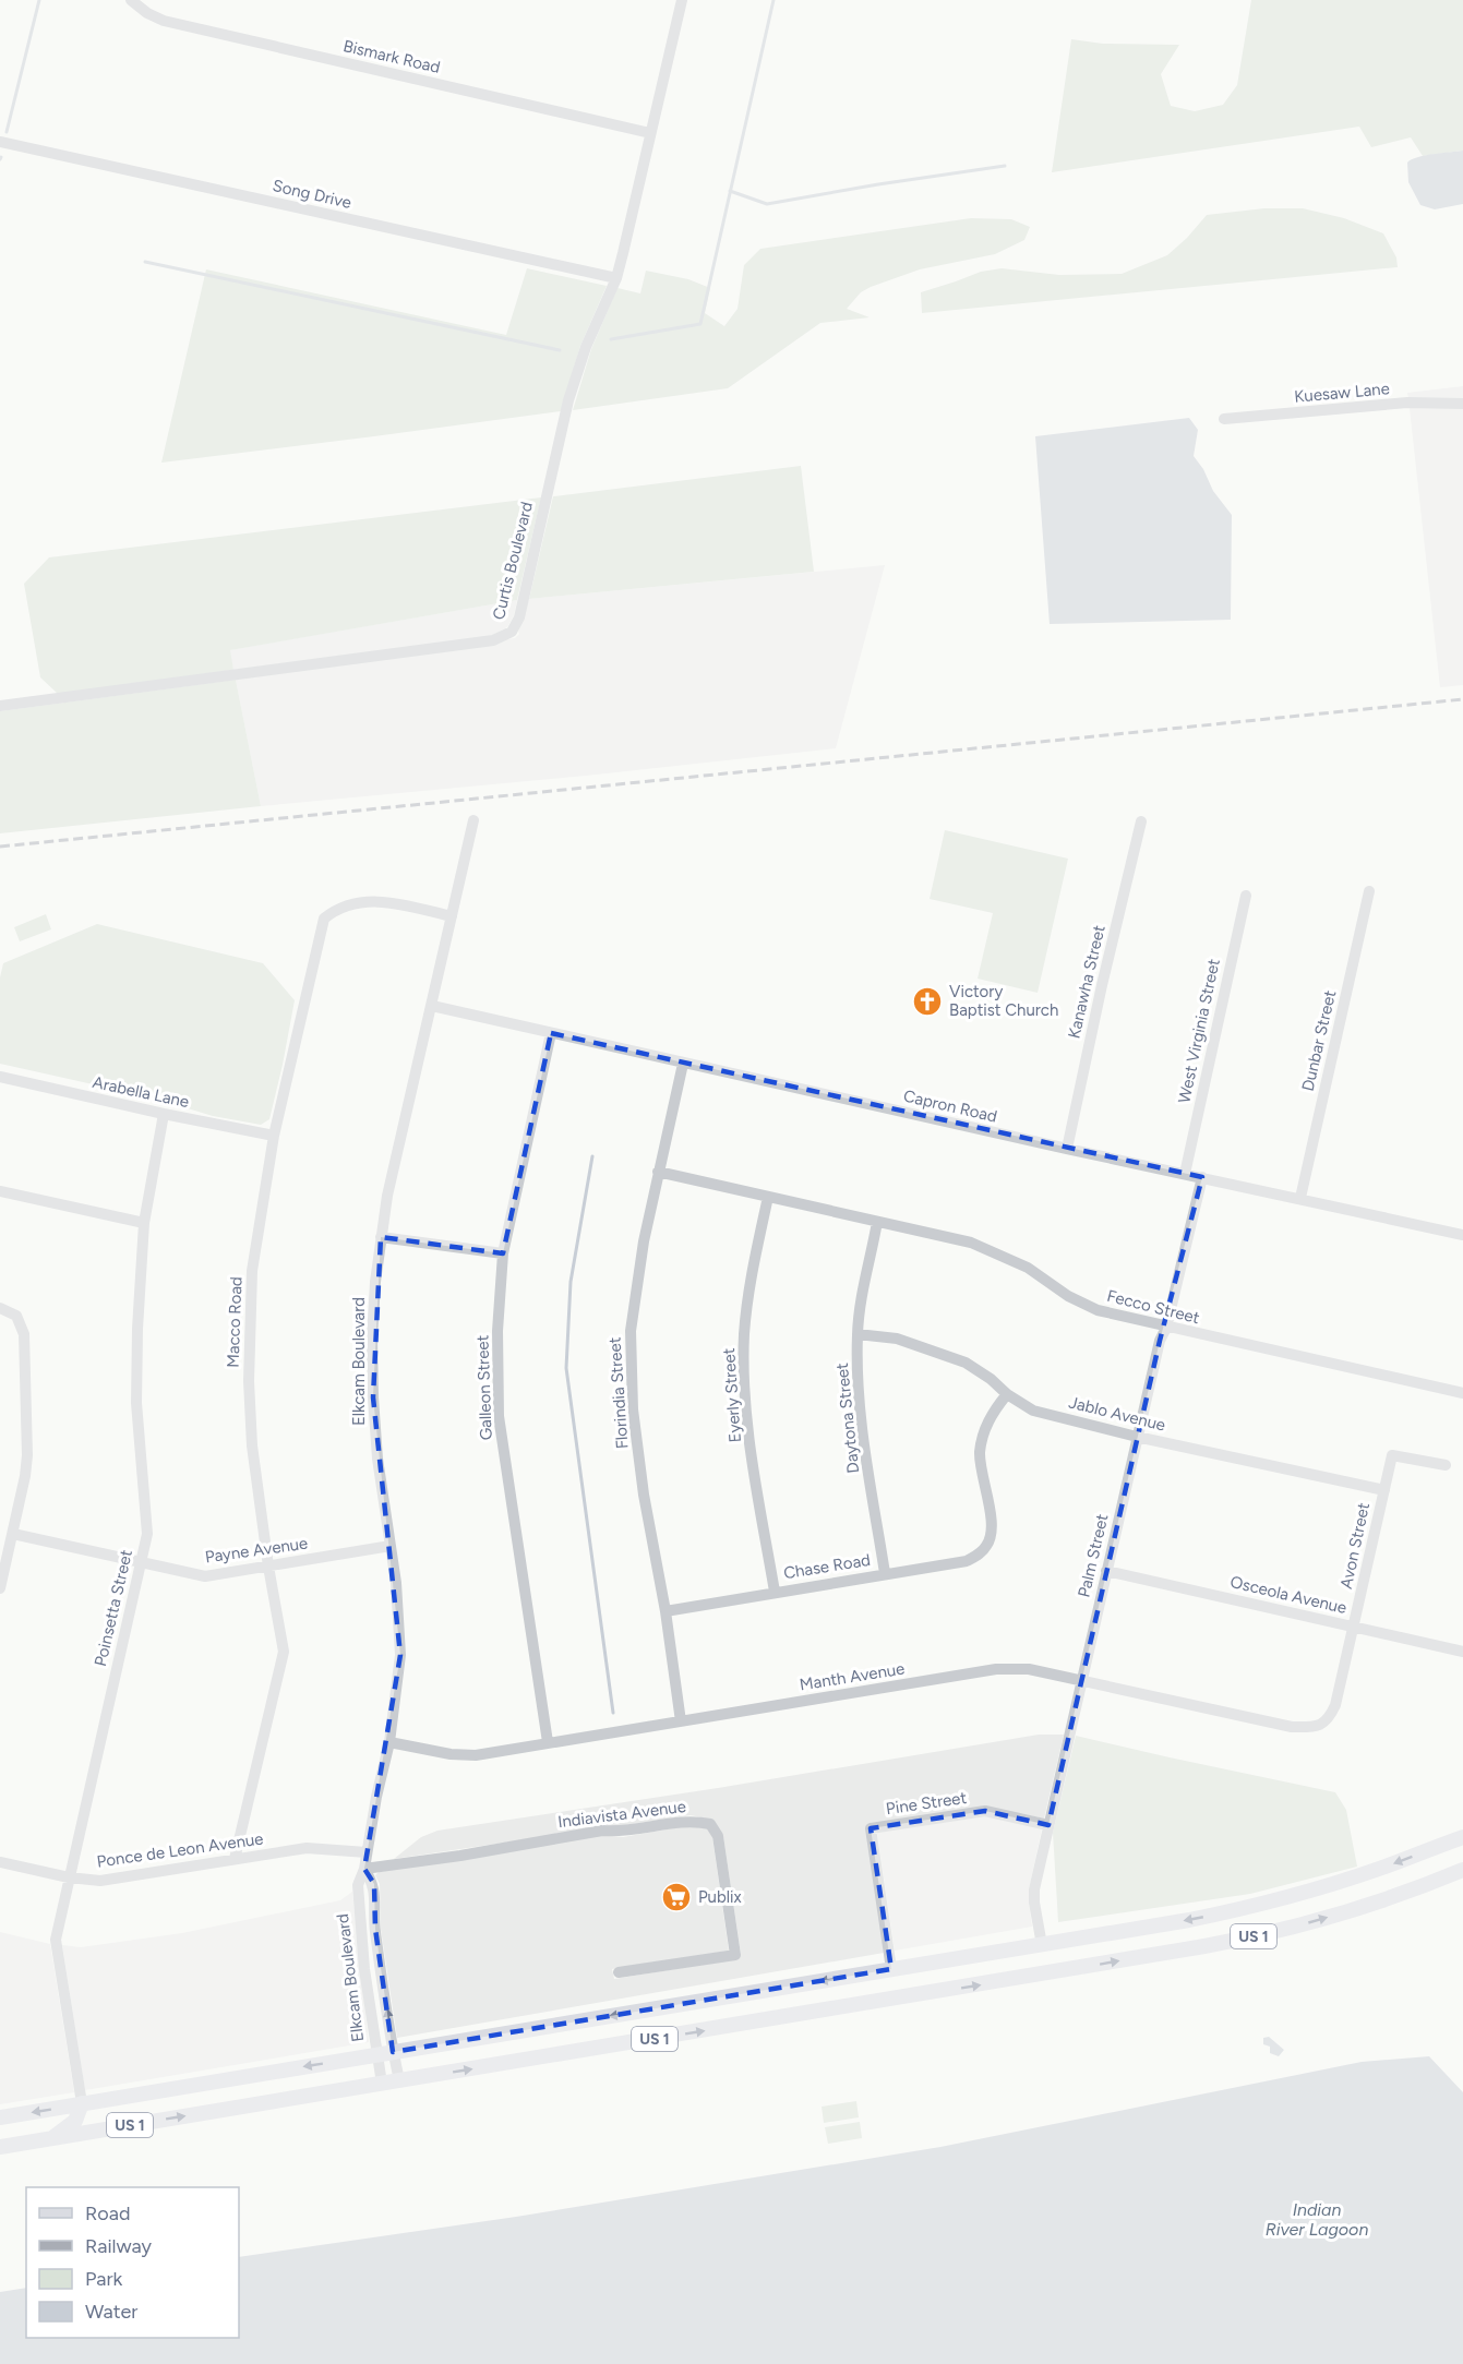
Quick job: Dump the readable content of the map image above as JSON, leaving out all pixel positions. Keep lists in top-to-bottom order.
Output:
{
  "streets": {
    "main road": ["US 1"],
    "street": [
      "Bismark Road",
      "Song Drive",
      "Kuesaw Lane",
      "Curtis Boulevard",
      "Kanawha Street",
      "West Virginia Street",
      "Dunbar Street",
      "Arabella Lane",
      "Capron Road",
      "Fecco Street",
      "Macco Road",
      "Elkcam Boulevard",
      "Galleon Street",
      "Florindia Street",
      "Eyerly Street",
      "Jablo Avenue",
      "Daytona Street",
      "Avon Street",
      "Payne Avenue",
      "Palm Street",
      "Chase Road",
      "Osceola Avenue",
      "Poinsetta Street",
      "Manth Avenue",
      "Pine Street",
      "Indiavista Avenue",
      "Ponce de Leon Avenue"
    ]
  },
  "crossings": [
    ["Bismark Road", "Curtis Boulevard"],
    ["Song Drive", "Curtis Boulevard"],
    ["Kanawha Street", "Capron Road"],
    ["West Virginia Street", "Capron Road"],
    ["Dunbar Street", "Capron Road"],
    ["Arabella Lane", "Macco Road"],
    ["Arabella Lane", "Poinsetta Street"],
    ["Capron Road", "Elkcam Boulevard"],
    ["Capron Road", "Galleon Street"],
    ["Capron Road", "Florindia Street"],
    ["Capron Road", "Palm Street"],
    ["Fecco Street", "Florindia Street"],
    ["Fecco Street", "Eyerly Street"],
    ["Fecco Street", "Daytona Street"],
    ["Fecco Street", "Palm Street"],
    ["Macco Road", "Elkcam Boulevard"],
    ["Macco Road", "Payne Avenue"],
    ["Macco Road", "Ponce de Leon Avenue"],
    ["Elkcam Boulevard", "Payne Avenue"],
    ["Elkcam Boulevard", "Manth Avenue"],
    ["Elkcam Boulevard", "Indiavista Avenue"],
    ["Elkcam Boulevard", "Ponce de Leon Avenue"],
    ["Elkcam Boulevard", "US 1"],
    ["Galleon Street", "Manth Avenue"],
    ["Florindia Street", "Chase Road"],
    ["Florindia Street", "Manth Avenue"],
    ["Eyerly Street", "Chase Road"],
    ["Jablo Avenue", "Daytona Street"],
    ["Jablo Avenue", "Avon Street"],
    ["Jablo Avenue", "Palm Street"],
    ["Jablo Avenue", "Chase Road"],
    ["Daytona Street", "Chase Road"],
    ["Avon Street", "Osceola Avenue"],
    ["Avon Street", "Manth Avenue"],
    ["Payne Avenue", "Poinsetta Street"],
    ["Palm Street", "Osceola Avenue"],
    ["Palm Street", "Manth Avenue"],
    ["Palm Street", "Pine Street"],
    ["Palm Street", "US 1"],
    ["Poinsetta Street", "Ponce de Leon Avenue"],
    ["Poinsetta Street", "US 1"],
    ["Pine Street", "US 1"]
  ],
  "water": ["Indian River Lagoon"],
  "places": {
    "church": ["Victory Baptist Church"],
    "supermarket": ["Publix"]
  },
  "legend": [
    "Road",
    "Railway",
    "Park",
    "Water"
  ]
}
